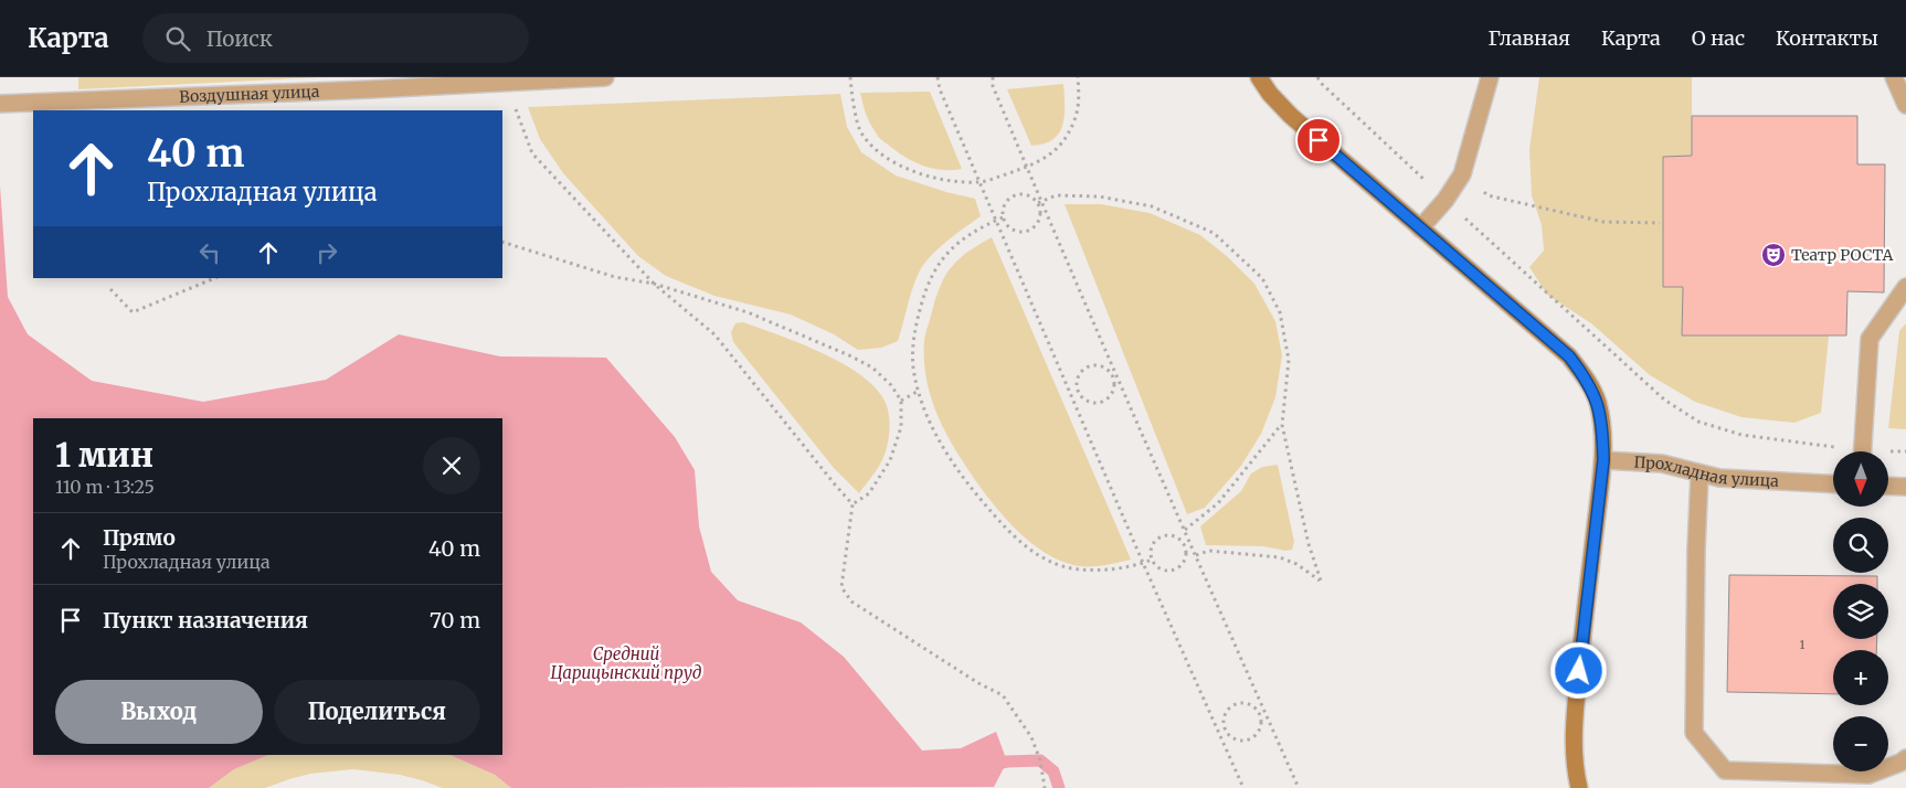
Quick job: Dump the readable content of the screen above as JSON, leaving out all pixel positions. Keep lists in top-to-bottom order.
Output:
{
  "streets": {
    "street": ["Воздушная улица", "Прохладная улица"]
  },
  "water": ["Средний Царицынский пруд"],
  "places": {
    "theatre": ["Театр РОСТА"]
  },
  "house_numbers": ["1"],
  "north": "bottom",
  "page": {
    "header": "Карта",
    "search": "Поиск",
    "nav": [
      "Главная",
      "Карта",
      "О нас",
      "Контакты"
    ],
    "turn": ["40 m", "Прохладная улица"],
    "heading": ["1 мин", "110 m · 13:25"],
    "map_buttons": ["+", "−"],
    "list": [
      {
        "name": "Прямо",
        "note": "Прохладная улица",
        "value": "40 m"
      },
      {
        "name": "Пункт назначения",
        "value": "70 m"
      }
    ],
    "buttons": ["Выход", "Поделиться"]
  }
}
